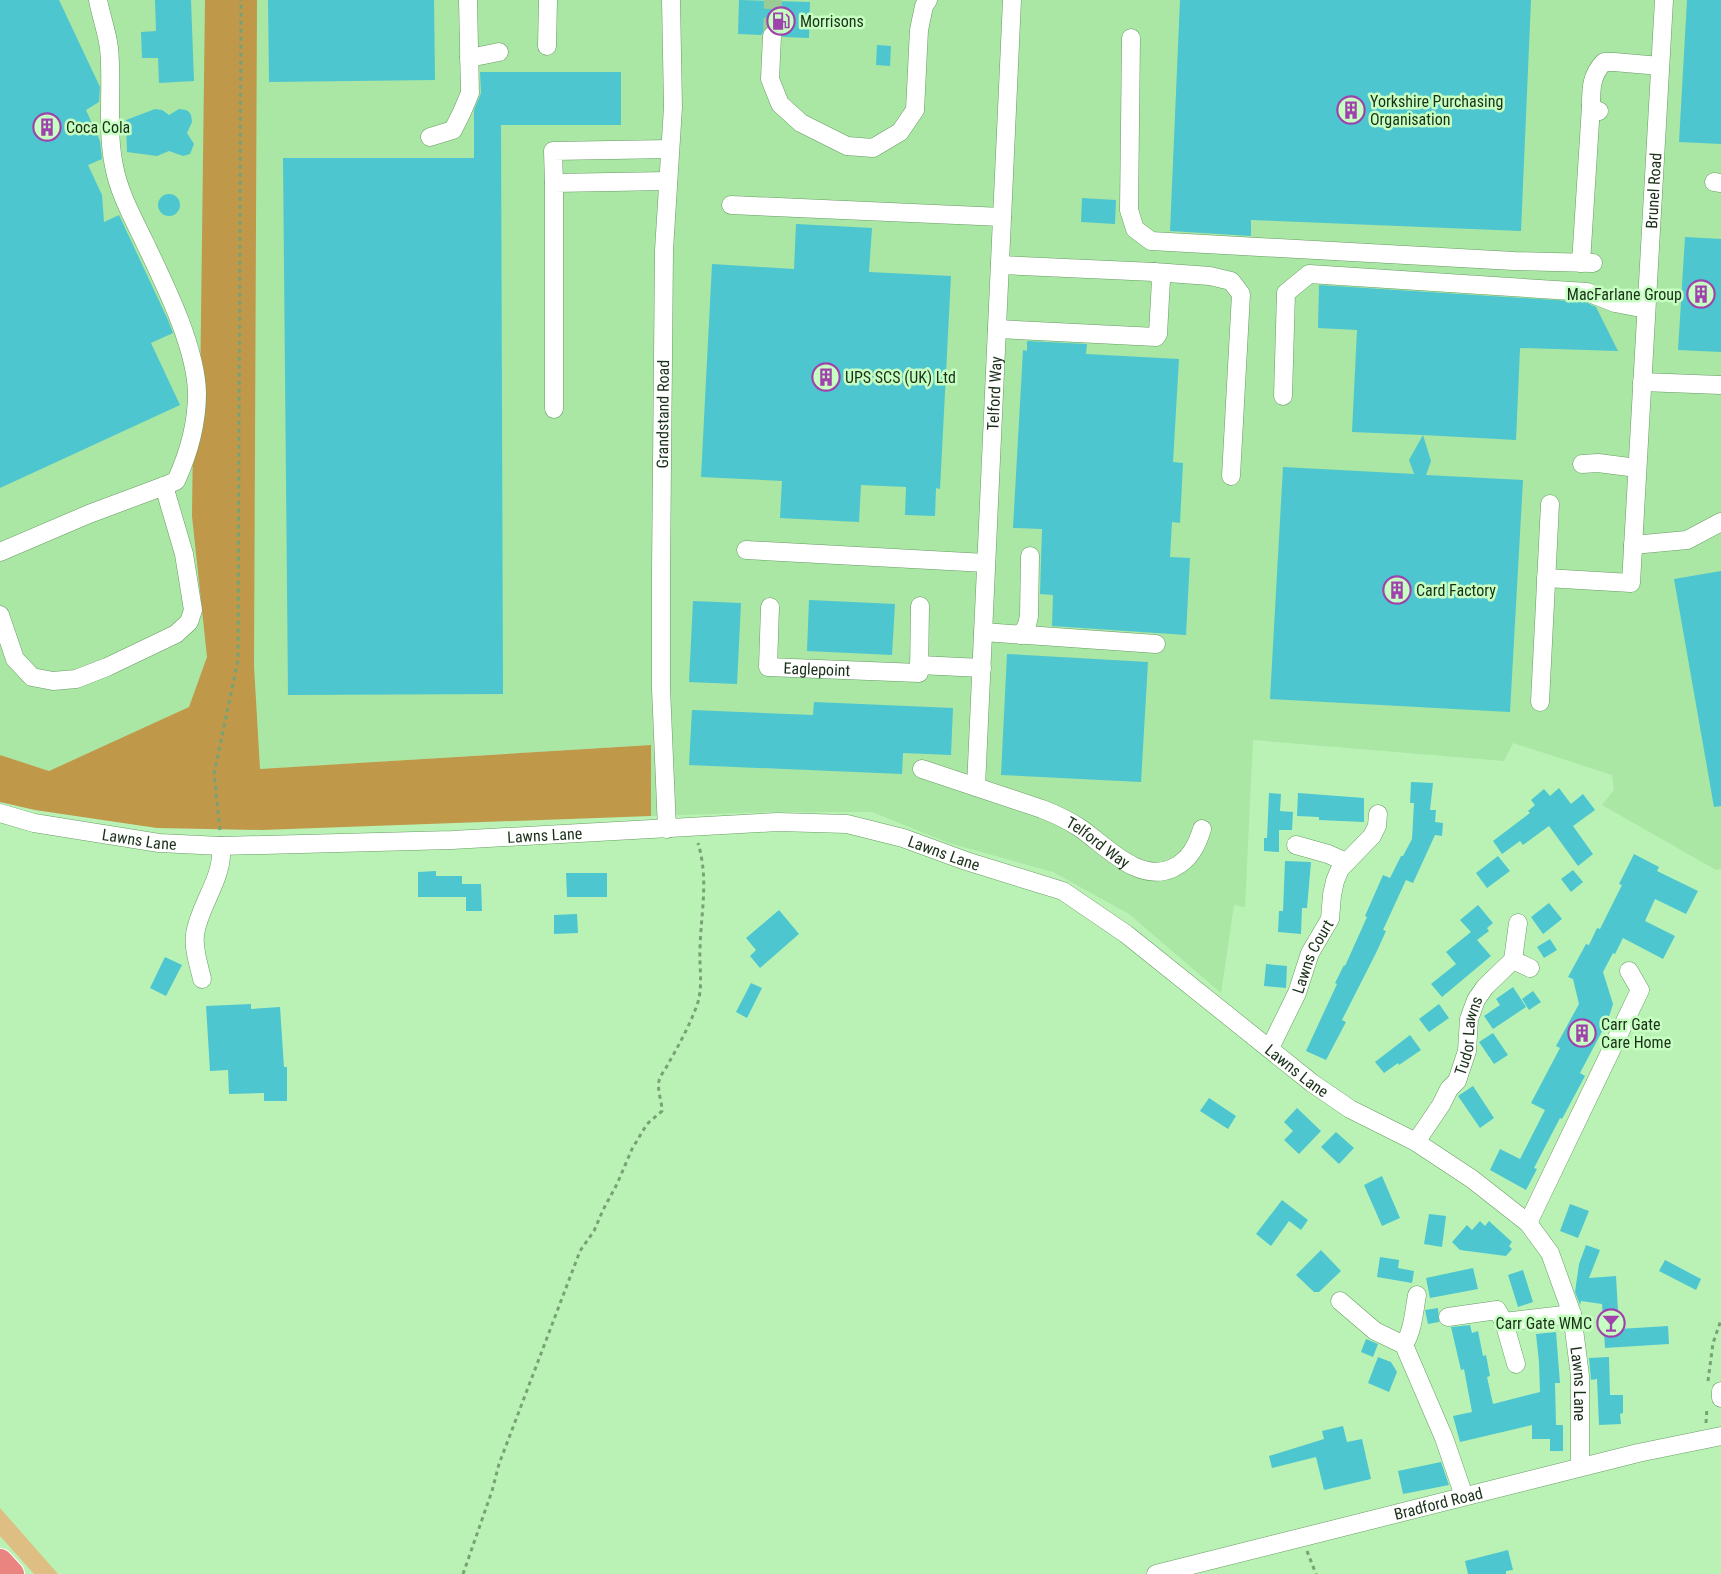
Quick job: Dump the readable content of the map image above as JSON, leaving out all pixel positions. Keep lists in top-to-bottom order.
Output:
{
  "streets": {
    "street": [
      "Brunel Road",
      "Telford Way",
      "Grandstand Road",
      "Eaglepoint",
      "Lawns Lane",
      "Lawns Court",
      "Tudor Lawns",
      "Bradford Road"
    ]
  },
  "crossings": [
    ["Telford Way", "Eaglepoint"],
    ["Grandstand Road", "Lawns Lane"],
    ["Lawns Lane", "Lawns Court"],
    ["Lawns Lane", "Tudor Lawns"],
    ["Lawns Lane", "Bradford Road"]
  ],
  "places": {
    "fuel station": ["Morrisons"],
    "building": [
      "Yorkshire Purchasing Organisation",
      "Coca Cola",
      "MacFarlane Group",
      "UPS SCS (UK) Ltd",
      "Card Factory",
      "Carr Gate Care Home"
    ],
    "bar": ["Carr Gate WMC"]
  }
}
